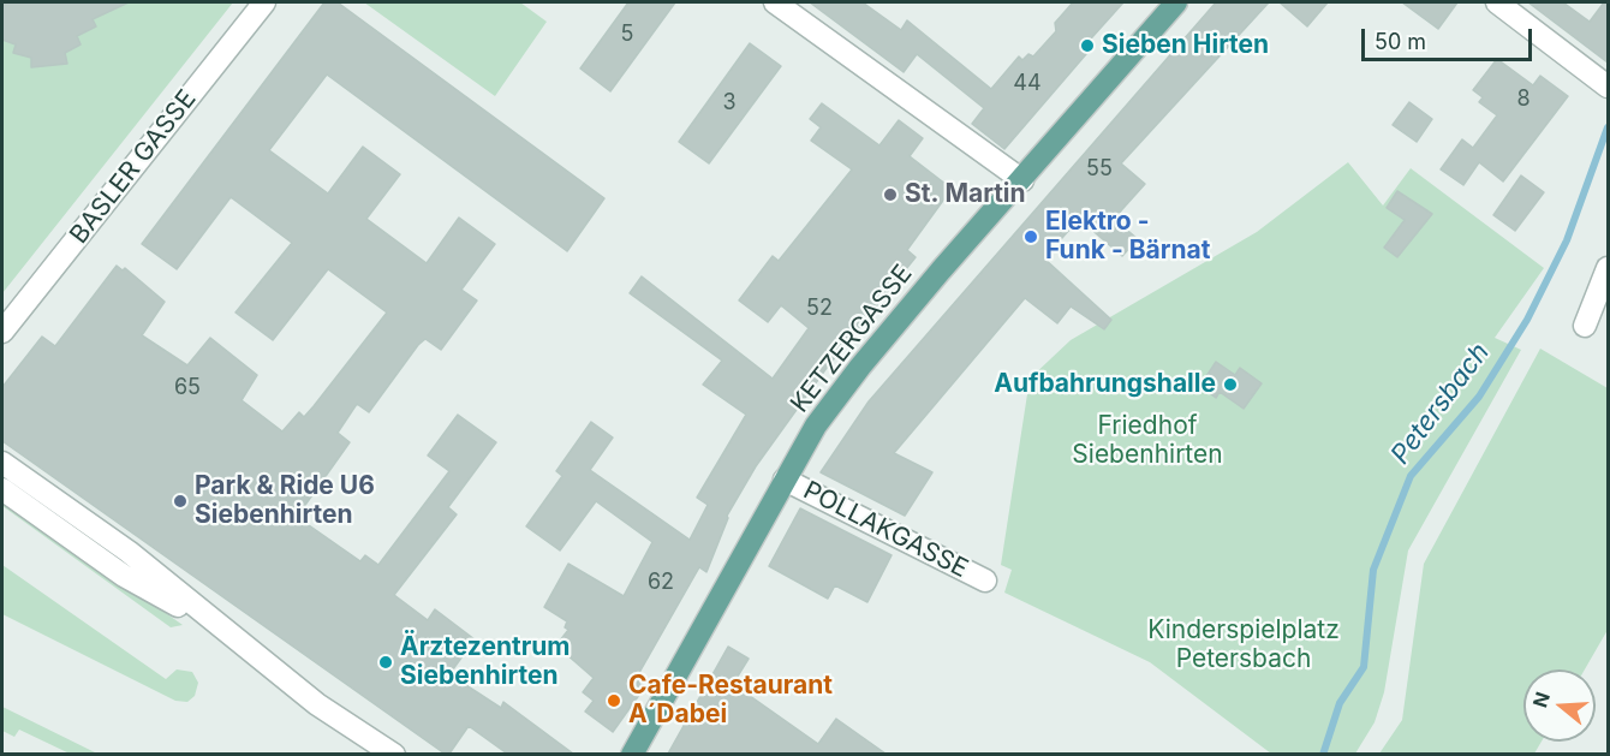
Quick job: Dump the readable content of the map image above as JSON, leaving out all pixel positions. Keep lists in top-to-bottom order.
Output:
{
  "streets": {
    "main road": ["KETZERGASSE"],
    "street": ["BASLER GASSE", "POLLAKGASSE"]
  },
  "crossings": [
    ["KETZERGASSE", "POLLAKGASSE"]
  ],
  "water": ["Petersbach"],
  "parks": ["Friedhof Siebenhirten", "Kinderspielplatz Petersbach"],
  "places": [
    "Sieben Hirten",
    "St. Martin",
    "Elektro - Funk - Bärnat",
    "Aufbahrungshalle",
    "Park & Ride U6 Siebenhirten",
    "Ärztezentrum Siebenhirten",
    "Cafe-Restaurant A´Dabei"
  ],
  "house_numbers": [
    "5",
    "44",
    "8",
    "3",
    "55",
    "52",
    "65",
    "62"
  ],
  "scale_bar": "50 m",
  "north": "left"
}
